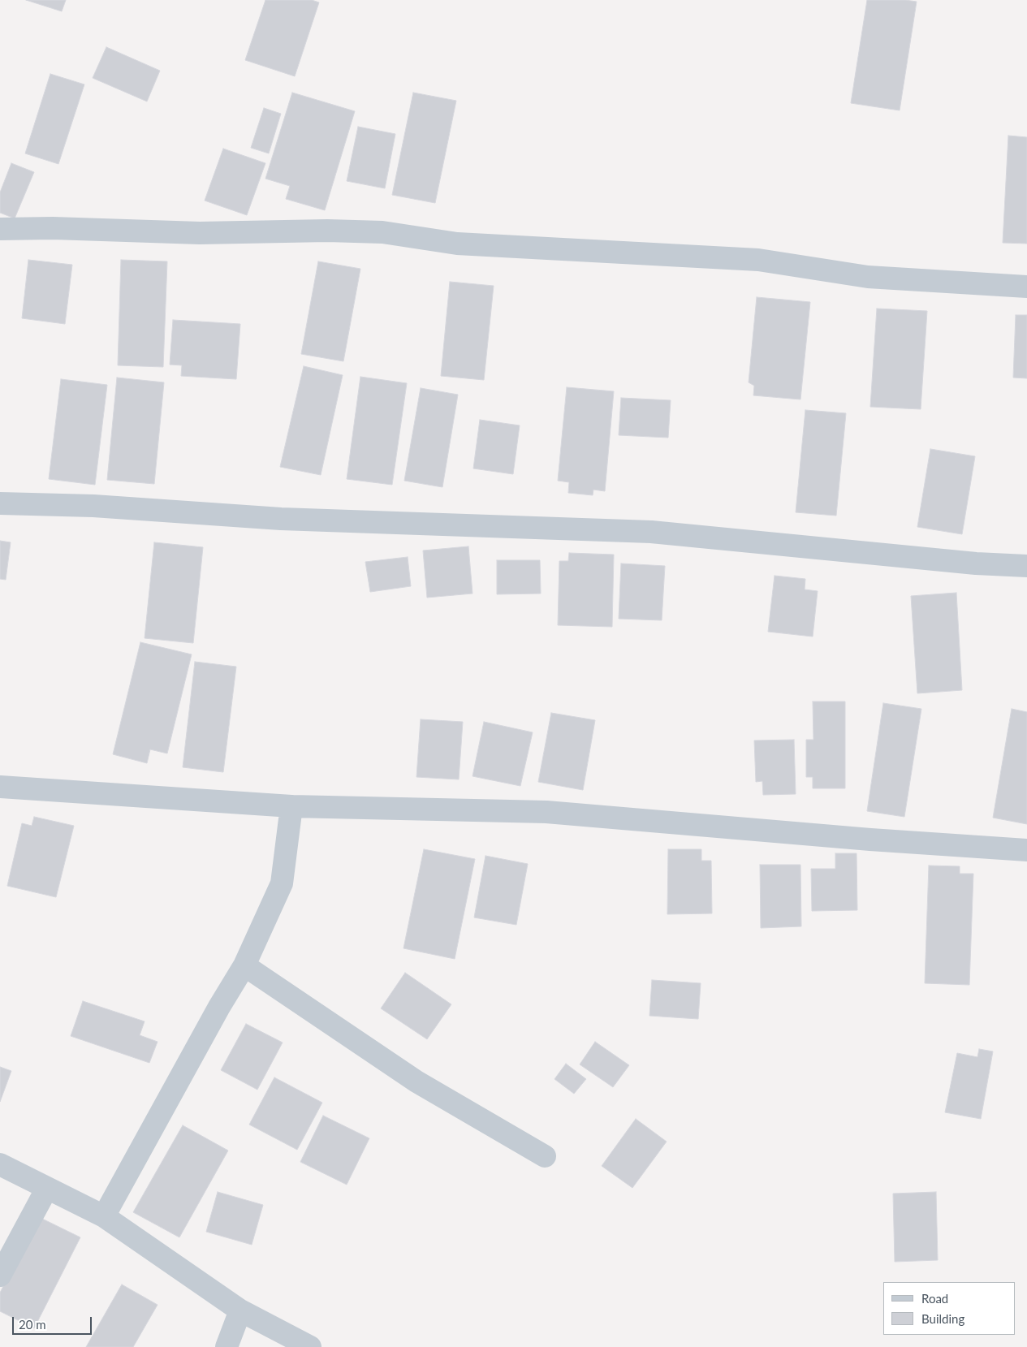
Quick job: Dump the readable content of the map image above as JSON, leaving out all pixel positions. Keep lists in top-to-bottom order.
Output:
{
  "legend": ["Road", "Building"],
  "scale_bar": "20 m"
}
